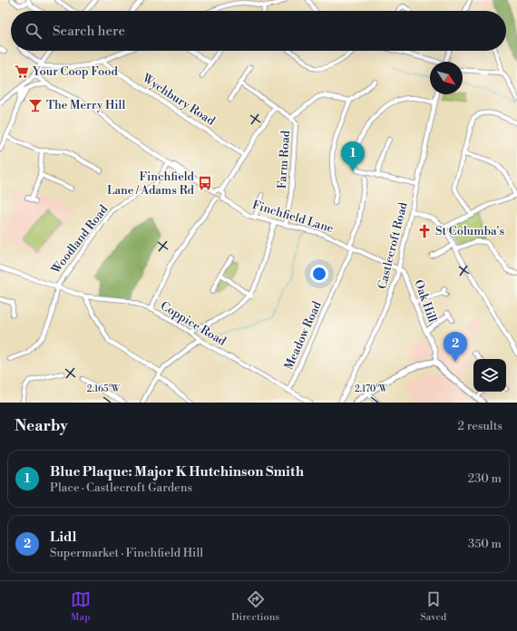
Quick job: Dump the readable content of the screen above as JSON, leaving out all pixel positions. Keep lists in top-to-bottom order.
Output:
{
  "streets": {
    "street": [
      "Wychbury Road",
      "Farm Road",
      "Finchfield Lane",
      "Woodland Road",
      "Castlecroft Road",
      "Oak Hill",
      "Coppice Road",
      "Meadow Road"
    ]
  },
  "crossings": [
    ["Farm Road", "Finchfield Lane"],
    ["Finchfield Lane", "Castlecroft Road"],
    ["Finchfield Lane", "Oak Hill"],
    ["Finchfield Lane", "Meadow Road"],
    ["Woodland Road", "Coppice Road"],
    ["Castlecroft Road", "Oak Hill"],
    ["Coppice Road", "Meadow Road"]
  ],
  "places": {
    "supermarket": ["Your Coop Food"],
    "bar": ["The Merry Hill"],
    "bus stop": ["Finchfield Lane / Adams Rd"],
    "church": ["St Columba's"]
  },
  "north": "bottom right",
  "page": {
    "search": "Search here",
    "pins": ["1", "2"],
    "heading": ["Nearby", "2 results"],
    "list": [
      {
        "mark": "1",
        "name": "Blue Plaque: Major K Hutchinson Smith",
        "note": "Place · Castlecroft Gardens",
        "value": "230 m"
      },
      {
        "mark": "2",
        "name": "Lidl",
        "note": "Supermarket · Finchfield Hill",
        "value": "350 m"
      }
    ],
    "nav": ["Map", "Directions", "Saved"]
  },
  "coordinates": ["2.165°W", "2.170°W"]
}
